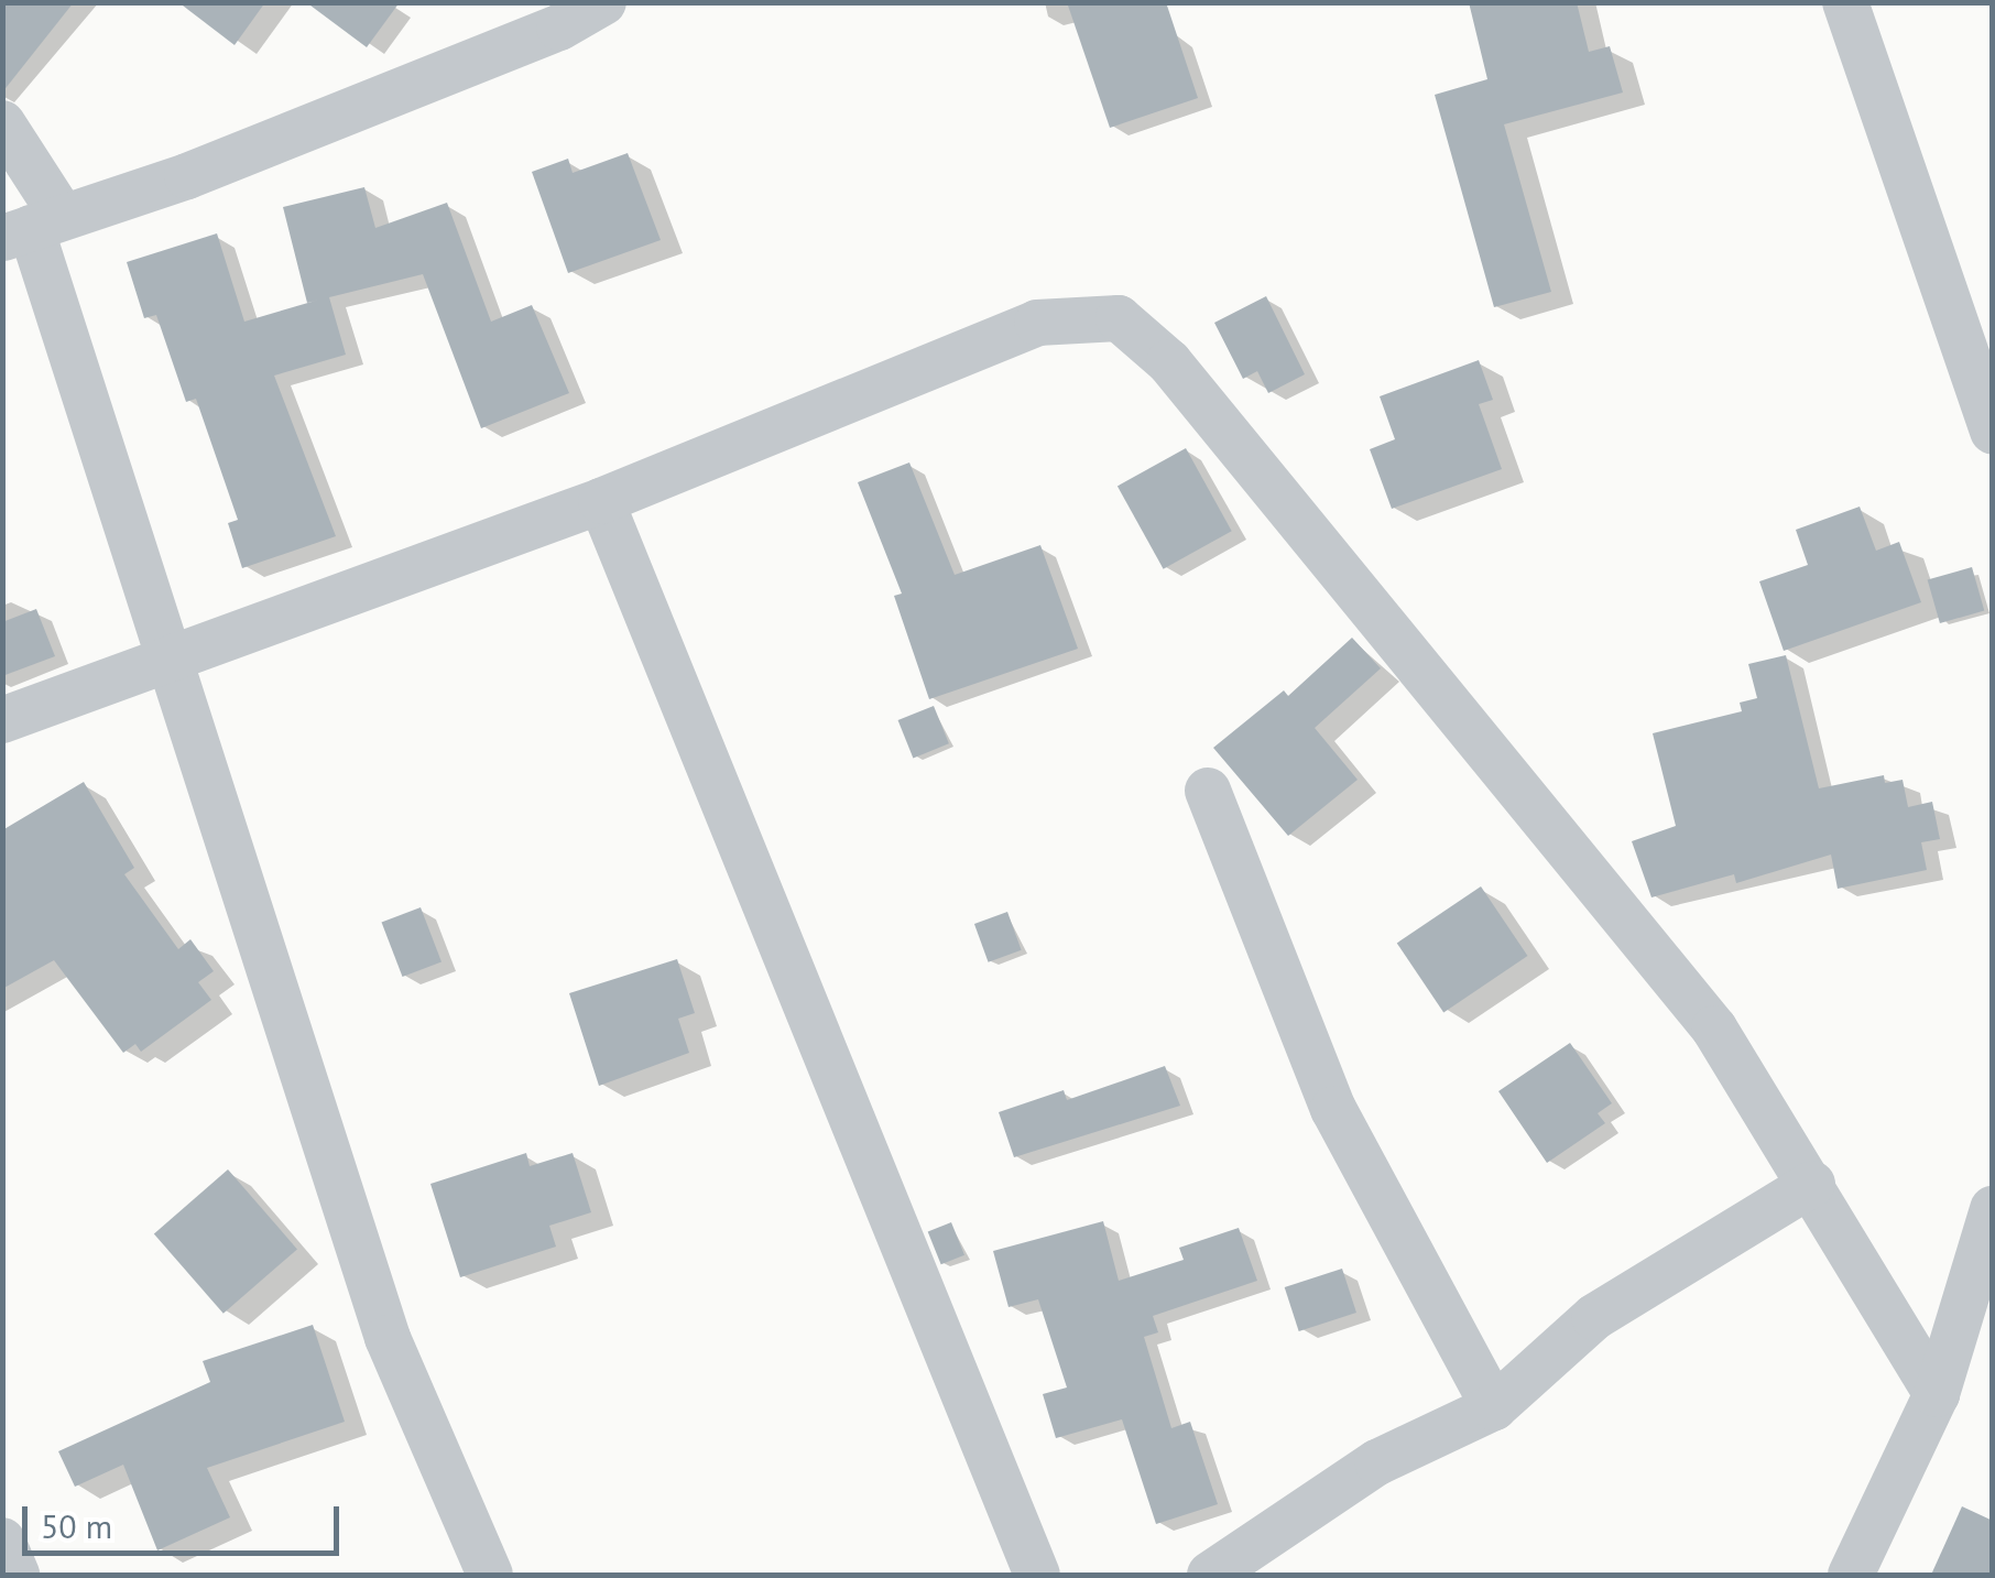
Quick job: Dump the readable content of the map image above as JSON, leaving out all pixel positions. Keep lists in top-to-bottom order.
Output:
{
  "scale_bar": "50 m"
}
